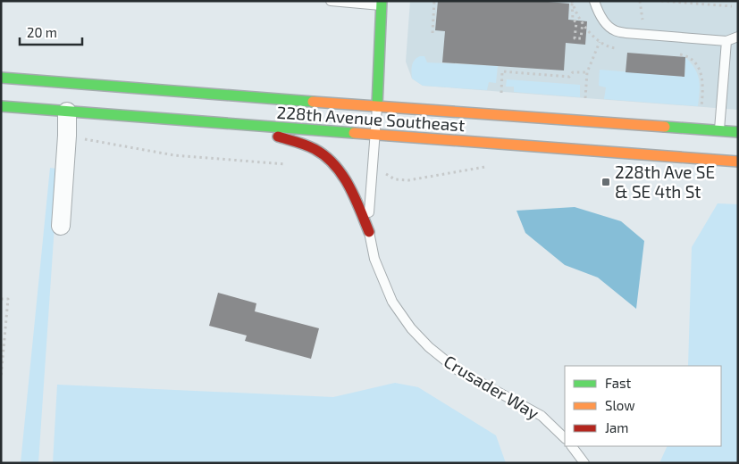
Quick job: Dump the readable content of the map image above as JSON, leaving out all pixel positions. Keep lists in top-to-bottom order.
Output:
{
  "streets": {
    "main road": ["228th Avenue Southeast"],
    "lane": ["Crusader Way"]
  },
  "crossings": [
    ["228th Avenue Southeast", "Crusader Way"]
  ],
  "places": {
    "transit": ["228th Ave SE & SE 4th St"]
  },
  "legend": ["Fast", "Slow", "Jam"],
  "scale_bar": "20 m"
}
